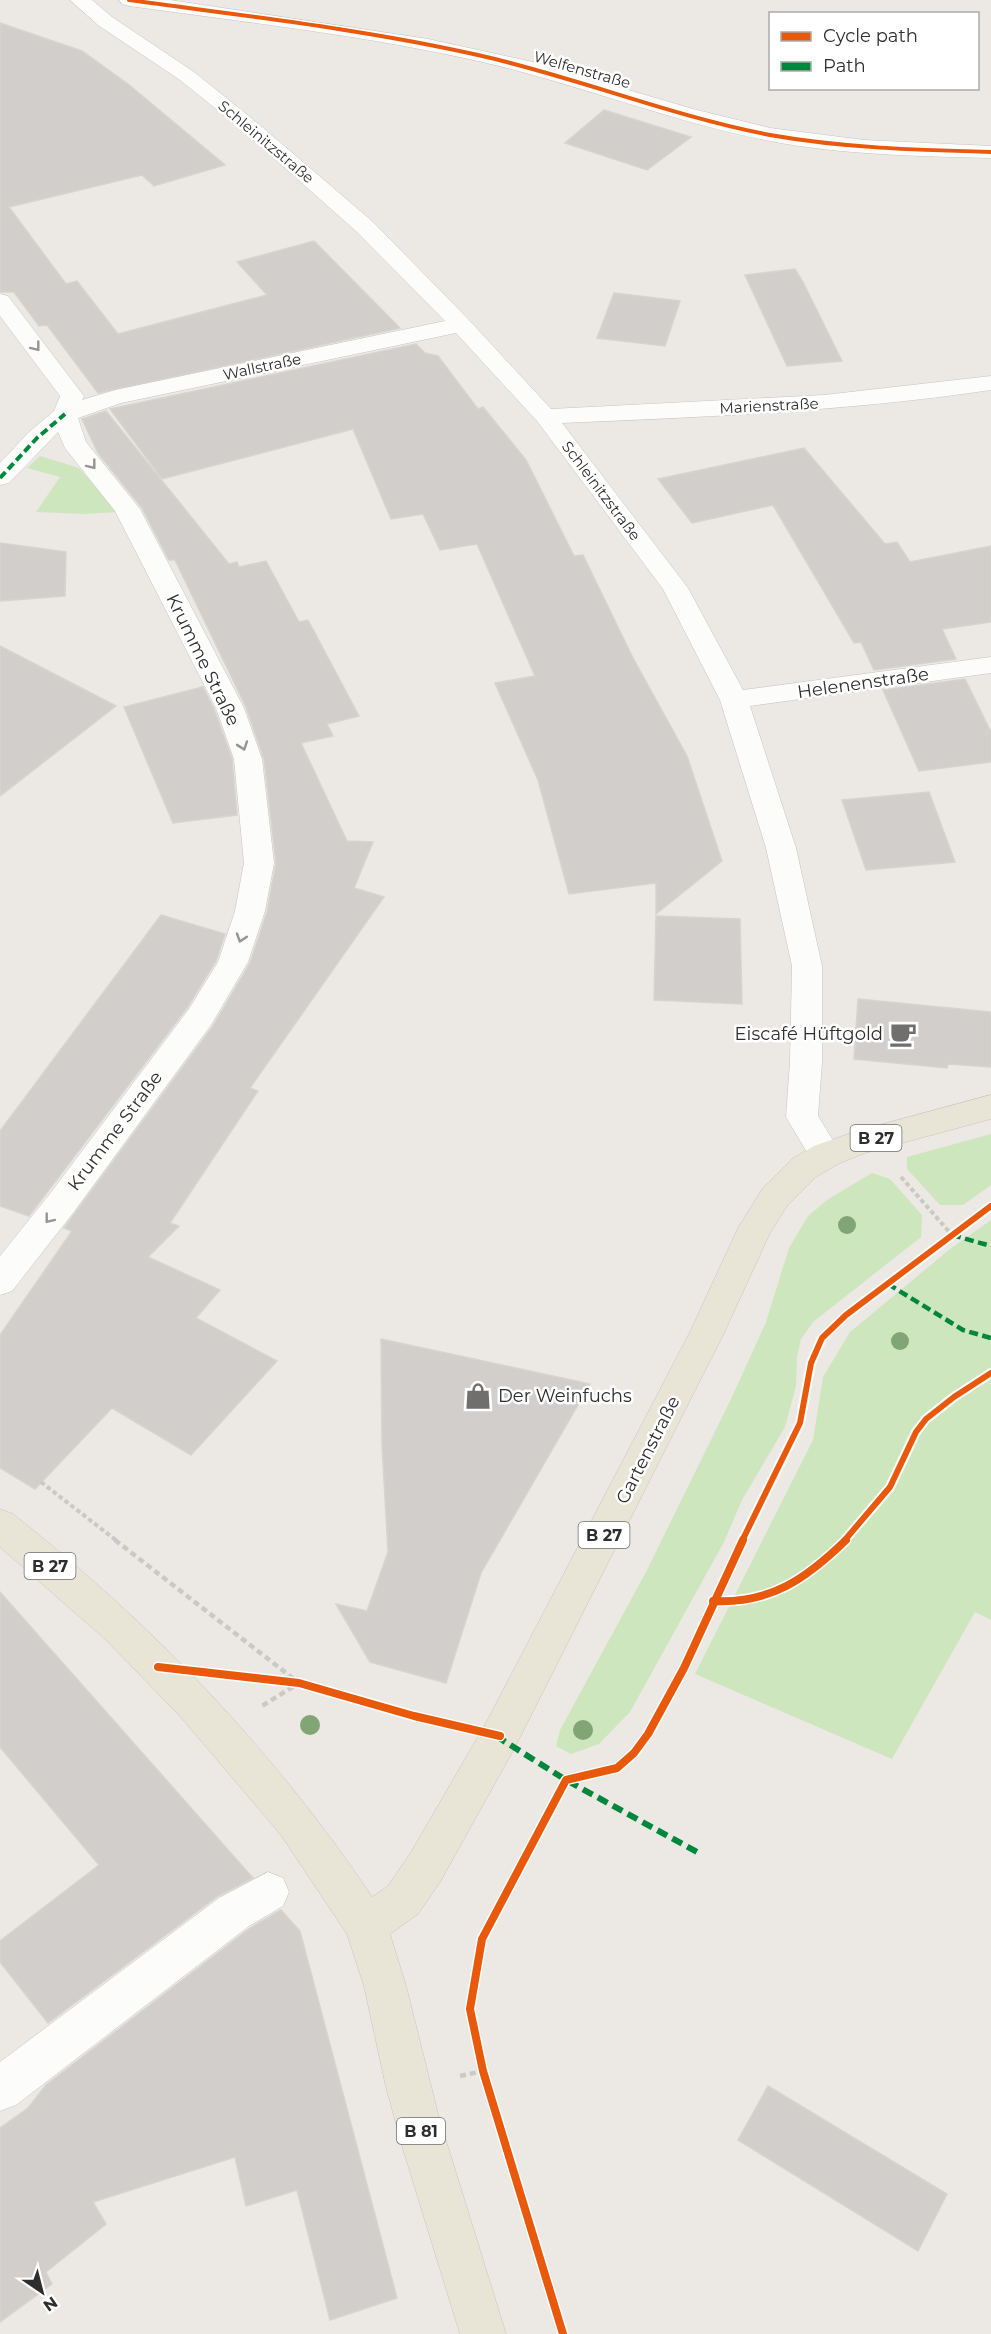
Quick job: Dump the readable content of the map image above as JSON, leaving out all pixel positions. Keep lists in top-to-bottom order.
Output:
{
  "streets": {
    "main road": ["B 27", "Gartenstraße", "B 81"],
    "street": [
      "Welfenstraße",
      "Schleinitzstraße",
      "Wallstraße",
      "Marienstraße",
      "Krumme Straße",
      "Helenenstraße"
    ]
  },
  "crossings": [
    ["Schleinitzstraße", "Wallstraße"],
    ["Schleinitzstraße", "Marienstraße"],
    ["Schleinitzstraße", "Helenenstraße"],
    ["Schleinitzstraße", "Gartenstraße"],
    ["Wallstraße", "Krumme Straße"],
    ["B 27", "Gartenstraße"],
    ["B 27", "B 81"],
    ["Gartenstraße", "B 81"]
  ],
  "one_way": ["Krumme Straße"],
  "places": {
    "cafe": ["Eiscafé Hüftgold"],
    "shop": ["Der Weinfuchs"]
  },
  "legend": ["Cycle path", "Path"],
  "north": "bottom right"
}
